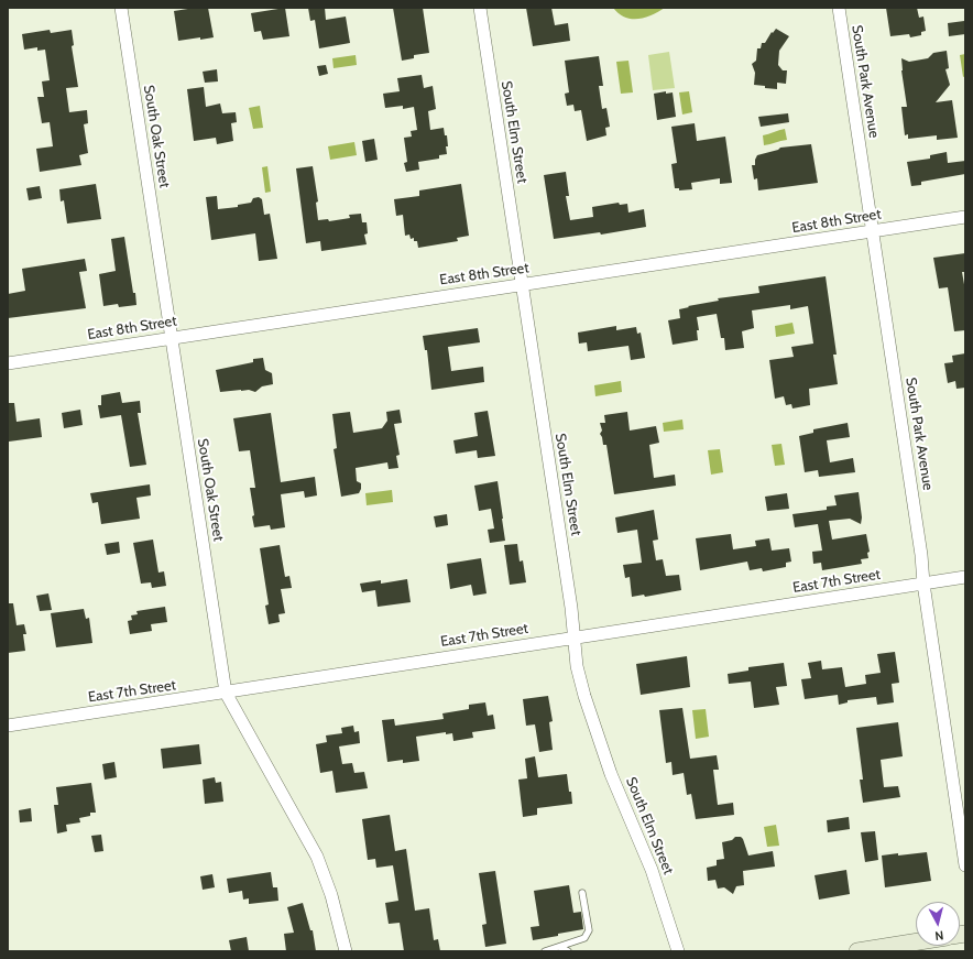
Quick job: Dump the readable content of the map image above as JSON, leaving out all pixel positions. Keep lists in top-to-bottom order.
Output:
{
  "streets": {
    "street": [
      "South Park Avenue",
      "South Elm Street",
      "South Oak Street",
      "East 8th Street",
      "East 7th Street"
    ]
  },
  "crossings": [
    ["South Park Avenue", "East 8th Street"],
    ["South Park Avenue", "East 7th Street"],
    ["South Elm Street", "East 8th Street"],
    ["South Elm Street", "East 7th Street"],
    ["South Oak Street", "East 8th Street"],
    ["South Oak Street", "East 7th Street"]
  ],
  "north": "bottom"
}
